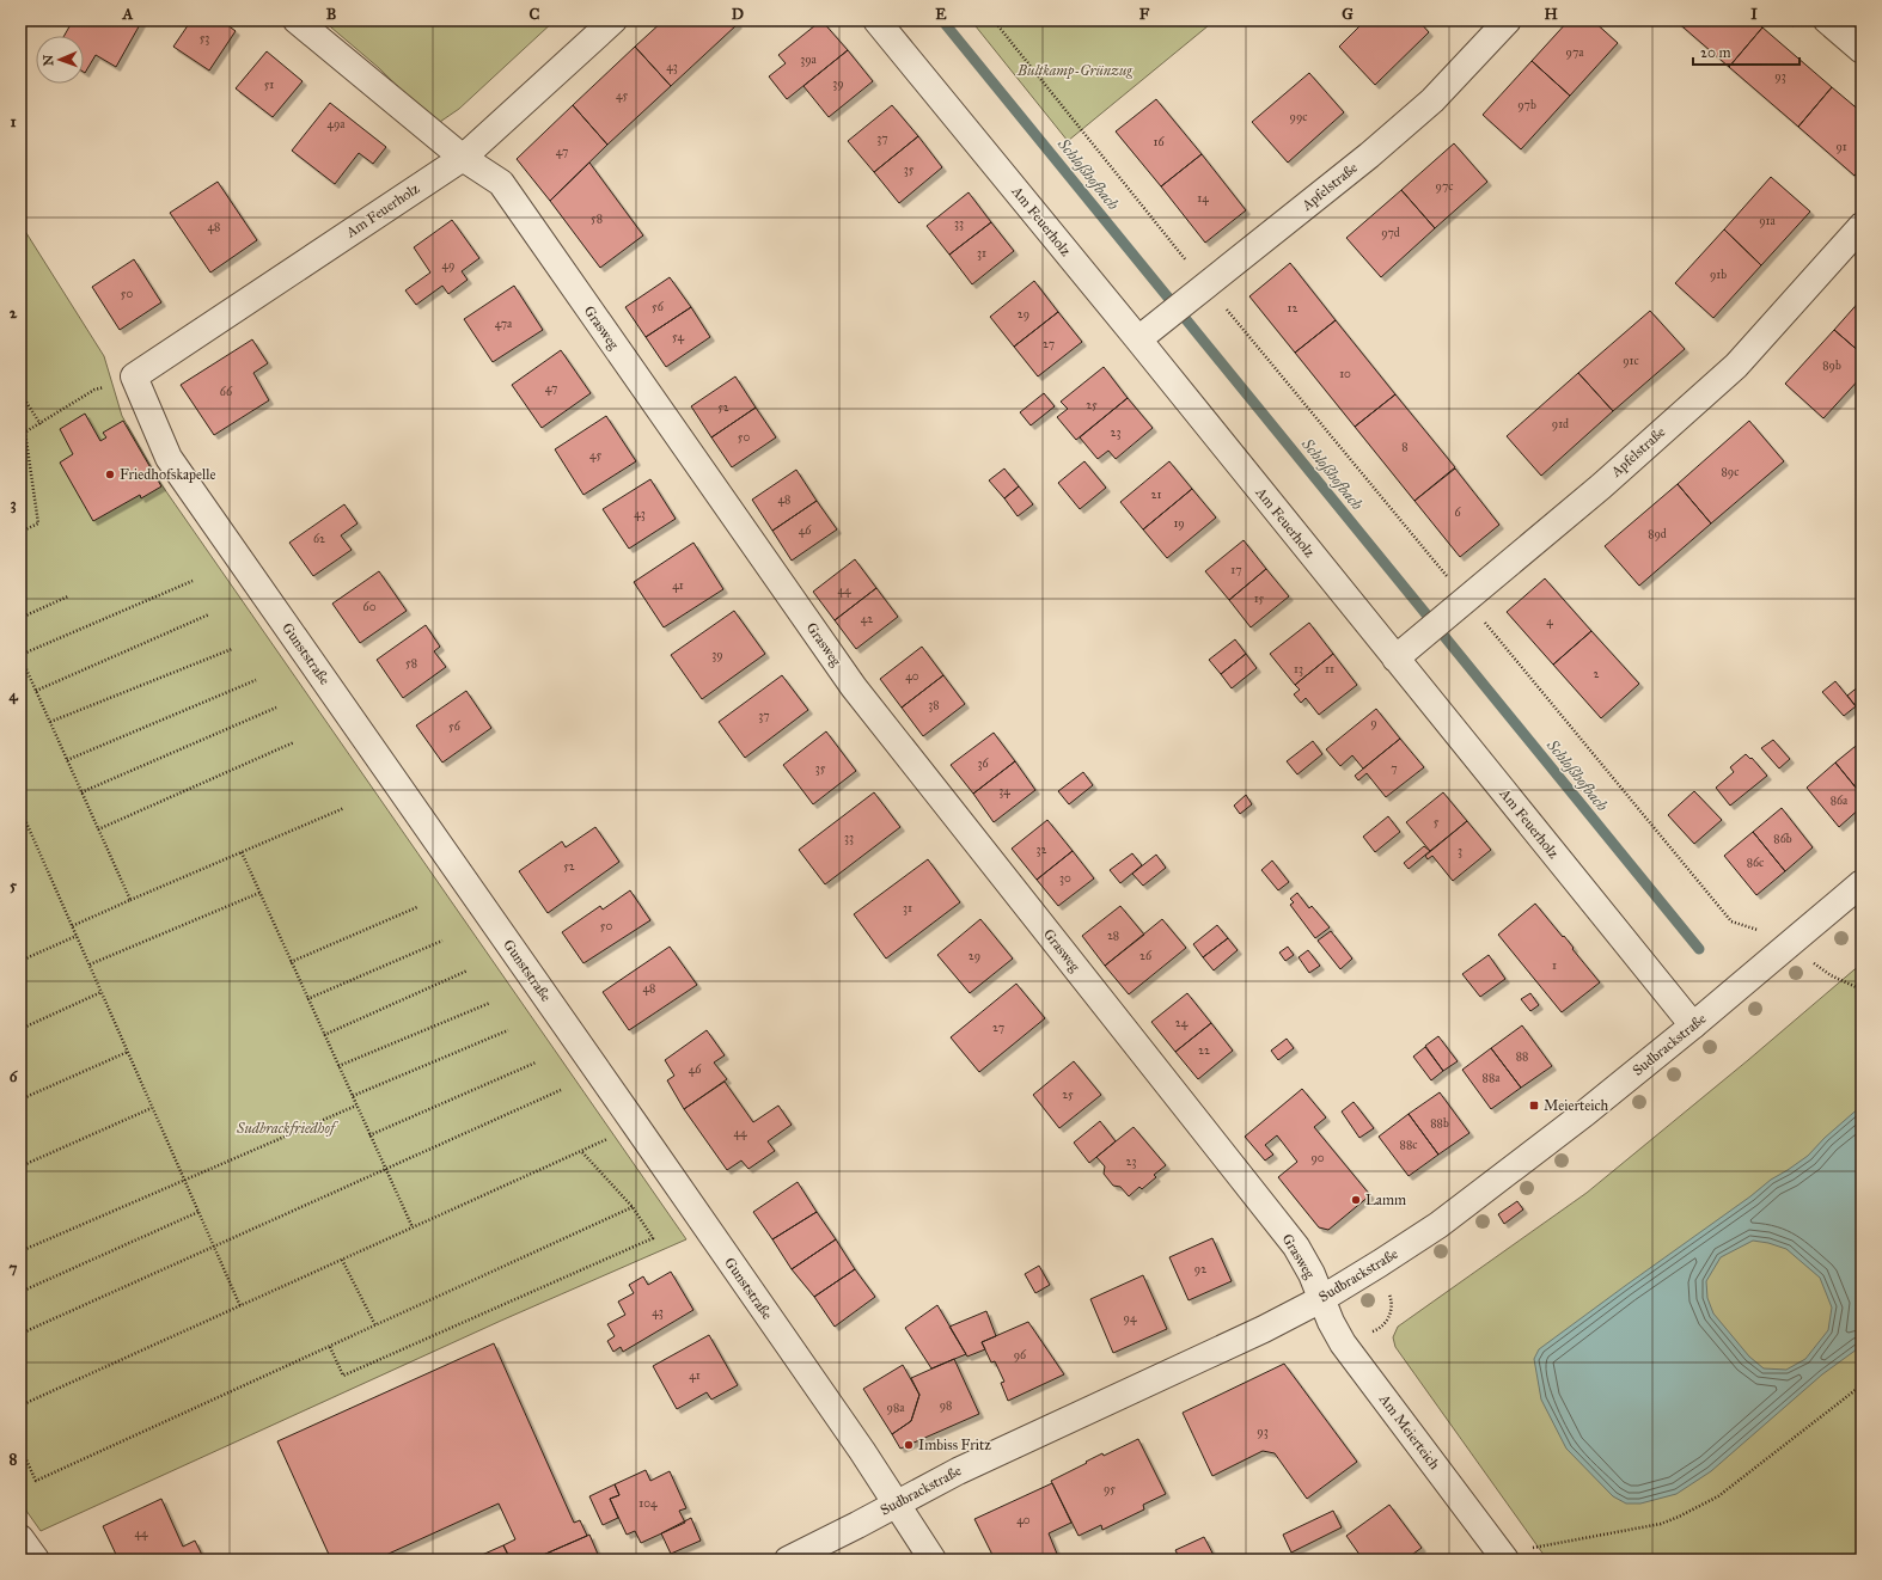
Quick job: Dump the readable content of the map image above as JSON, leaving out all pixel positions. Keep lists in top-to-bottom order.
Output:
{
  "streets": {
    "street": [
      "Apfelstraße",
      "Am Feuerholz",
      "Grasweg",
      "Gunststraße",
      "Sudbrackstraße",
      "Am Meierteich"
    ]
  },
  "crossings": [
    ["Apfelstraße", "Am Feuerholz"],
    ["Am Feuerholz", "Grasweg"],
    ["Am Feuerholz", "Gunststraße"],
    ["Am Feuerholz", "Sudbrackstraße"],
    ["Grasweg", "Sudbrackstraße"],
    ["Grasweg", "Am Meierteich"],
    ["Gunststraße", "Sudbrackstraße"],
    ["Sudbrackstraße", "Am Meierteich"]
  ],
  "water": ["Schloßhofbach"],
  "parks": ["Bultkamp-Grünzug", "Sudbrackfriedhof"],
  "places": {
    "other": ["Friedhofskapelle", "Lamm", "Imbiss Fritz"],
    "transit": ["Meierteich"]
  },
  "house_numbers": [
    "53",
    "97a",
    "39a",
    "43",
    "93",
    "39",
    "51",
    "45",
    "97b",
    "99c",
    "49a",
    "37",
    "16",
    "91",
    "47",
    "35",
    "97c",
    "14",
    "58",
    "91a",
    "33",
    "48",
    "97d",
    "31",
    "49",
    "91b",
    "50",
    "56",
    "12",
    "29",
    "47a",
    "54",
    "27",
    "91c",
    "89b",
    "10",
    "47",
    "66",
    "25",
    "52",
    "91d",
    "23",
    "50",
    "8",
    "45",
    "89c",
    "21",
    "48",
    "6",
    "43",
    "19",
    "46",
    "89d",
    "62",
    "17",
    "41",
    "44",
    "15",
    "60",
    "42",
    "4",
    "39",
    "58",
    "13",
    "11",
    "2",
    "40",
    "38",
    "37",
    "9",
    "56",
    "36",
    "35",
    "7",
    "34",
    "86a",
    "5",
    "33",
    "86b",
    "32",
    "3",
    "86c",
    "52",
    "30",
    "31",
    "50",
    "28",
    "29",
    "26",
    "1",
    "48",
    "24",
    "27",
    "22",
    "88",
    "46",
    "88a",
    "25",
    "88b",
    "44",
    "88c",
    "90",
    "23",
    "92",
    "43",
    "94",
    "96",
    "41",
    "98",
    "98a",
    "93",
    "95",
    "104",
    "40",
    "44"
  ],
  "scale_bar": "20 m",
  "north": "left",
  "grid": {
    "columns": [
      "A",
      "B",
      "C",
      "D",
      "E",
      "F",
      "G",
      "H",
      "I"
    ],
    "rows": [
      "1",
      "2",
      "3",
      "4",
      "5",
      "6",
      "7",
      "8"
    ]
  }
}
